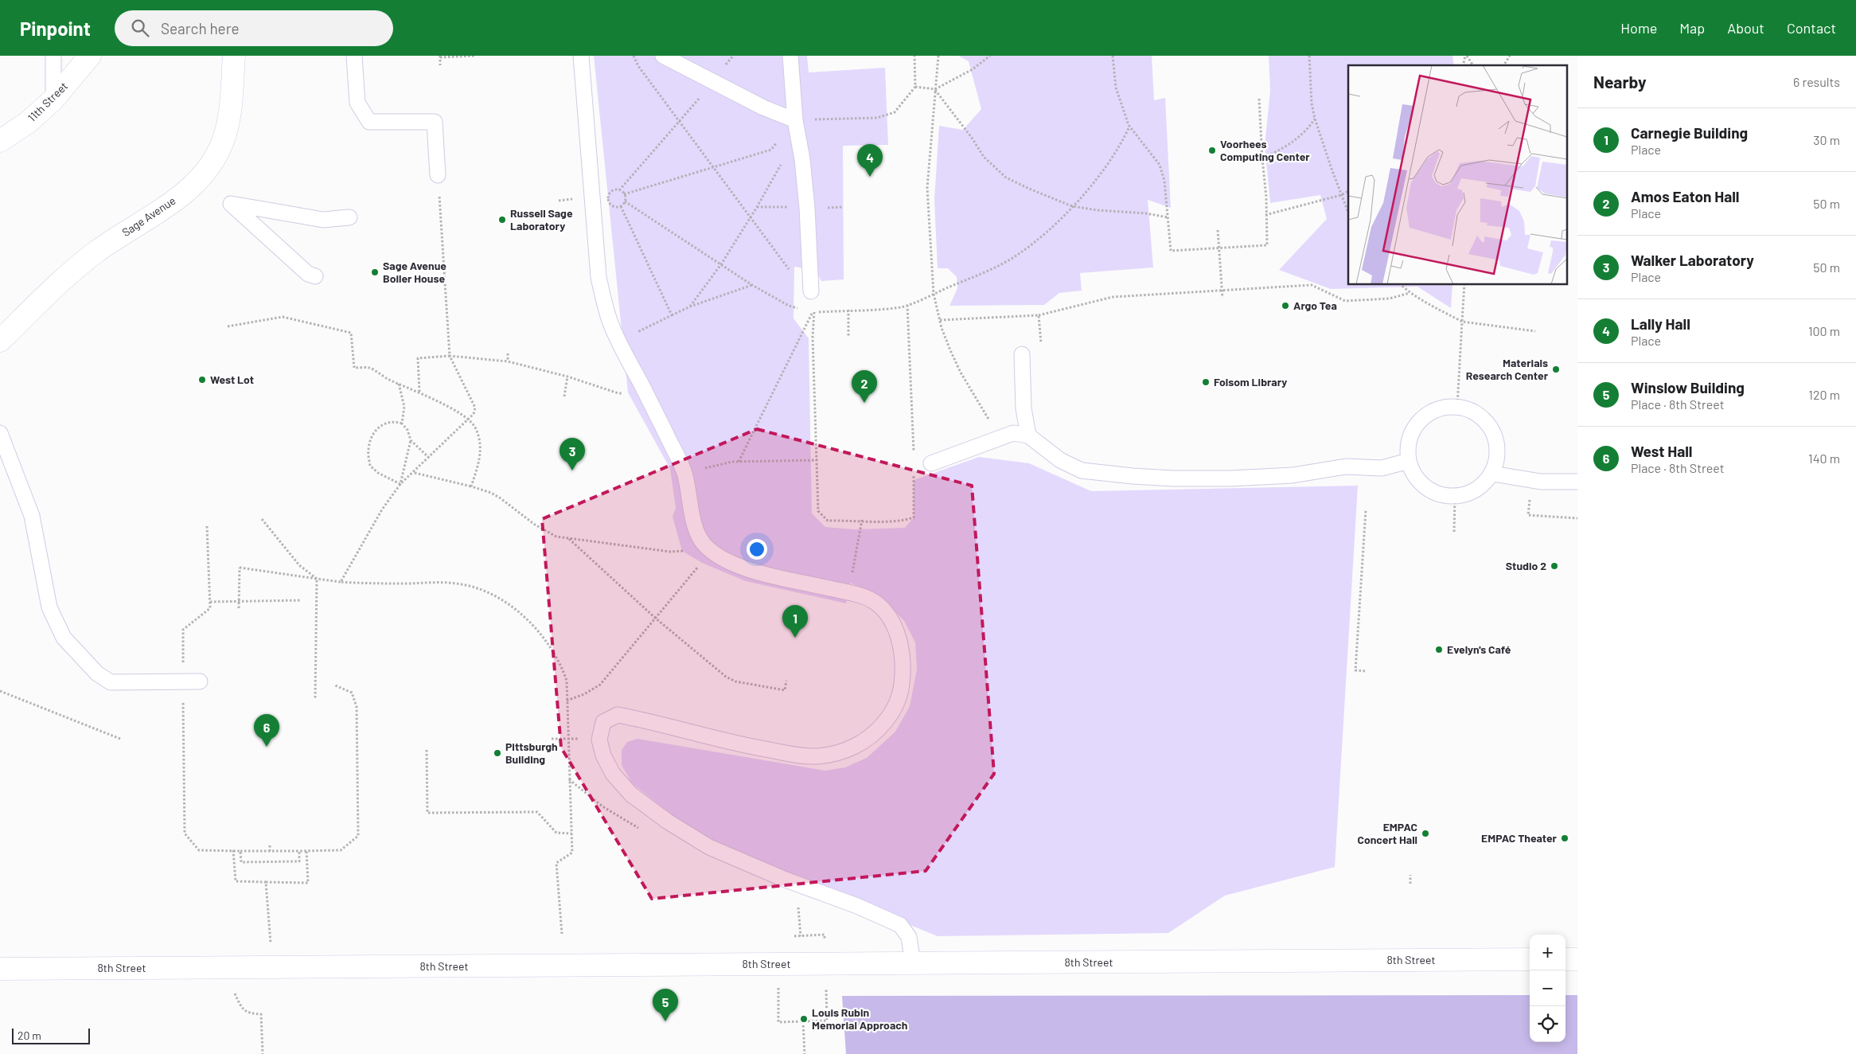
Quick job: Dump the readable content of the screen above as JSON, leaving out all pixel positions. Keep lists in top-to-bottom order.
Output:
{
  "streets": {
    "street": ["11th Street", "Sage Avenue", "8th Street"]
  },
  "places": [
    "Voorhees Computing Center",
    "Russell Sage Laboratory",
    "Sage Avenue Boiler House",
    "Argo Tea",
    "Materials Research Center",
    "West Lot",
    "Folsom Library",
    "Studio 2",
    "Evelyn's Café",
    "Pittsburgh Building",
    "EMPAC Concert Hall",
    "EMPAC Theater",
    "Louis Rubin Memorial Approach"
  ],
  "scale_bar": "20 m",
  "page": {
    "header": "Pinpoint",
    "search": "Search here",
    "nav": [
      "Home",
      "Map",
      "About",
      "Contact"
    ],
    "heading": ["Nearby", "6 results"],
    "list": [
      {
        "mark": "1",
        "name": "Carnegie Building",
        "note": "Place",
        "value": "30 m"
      },
      {
        "mark": "2",
        "name": "Amos Eaton Hall",
        "note": "Place",
        "value": "50 m"
      },
      {
        "mark": "3",
        "name": "Walker Laboratory",
        "note": "Place",
        "value": "50 m"
      },
      {
        "mark": "4",
        "name": "Lally Hall",
        "note": "Place",
        "value": "100 m"
      },
      {
        "mark": "5",
        "name": "Winslow Building",
        "note": "Place · 8th Street",
        "value": "120 m"
      },
      {
        "mark": "6",
        "name": "West Hall",
        "note": "Place · 8th Street",
        "value": "140 m"
      }
    ],
    "pins": [
      "4",
      "2",
      "3",
      "1",
      "6",
      "5"
    ],
    "map_buttons": ["+", "−"],
    "scale": "20 m"
  }
}
